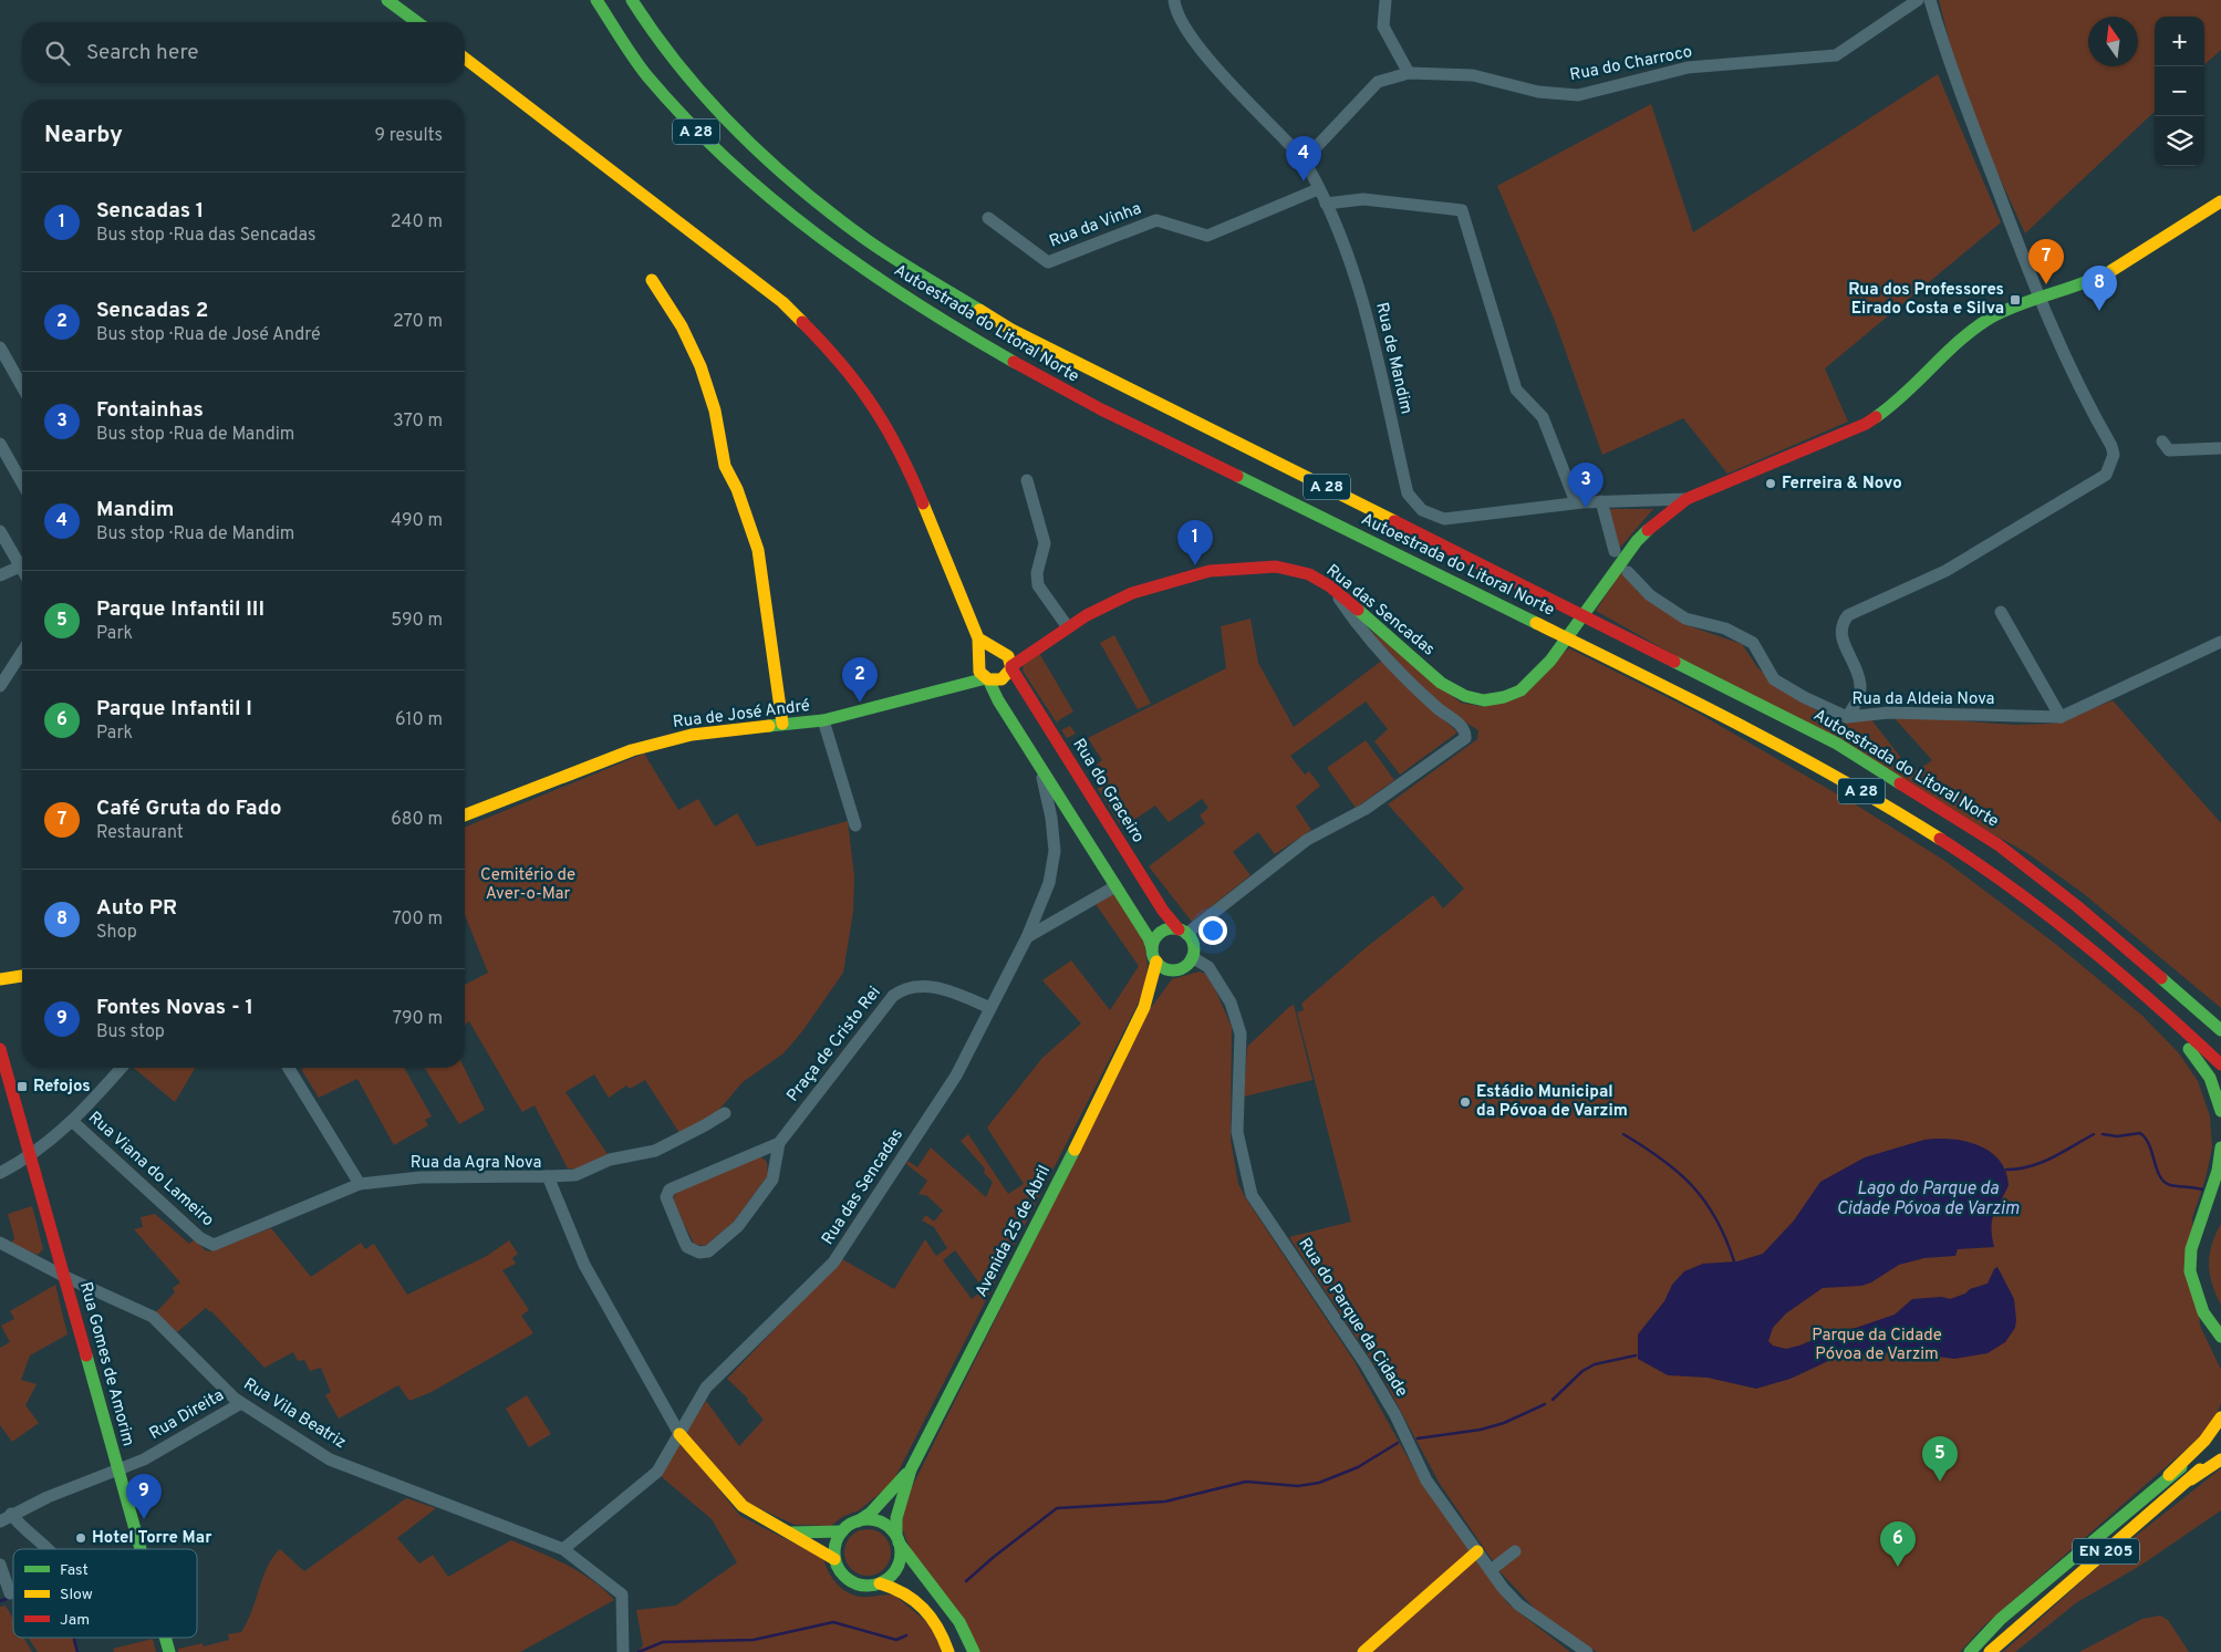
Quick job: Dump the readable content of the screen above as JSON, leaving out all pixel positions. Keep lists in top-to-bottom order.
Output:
{
  "streets": {
    "main road": [
      "A 28",
      "Autoestrada do Litoral Norte",
      "Rua das Sencadas",
      "Rua de José André",
      "Rua do Graceiro",
      "Avenida 25 de Abril",
      "Rua Gomes de Amorim",
      "EN 205"
    ],
    "street": [
      "Rua do Charroco",
      "Rua da Vinha",
      "Rua de Mandim",
      "Rua da Aldeia Nova",
      "Praça de Cristo Rei",
      "Rua da Agra Nova",
      "Rua Viana do Lameiro",
      "Rua do Parque da Cidade",
      "Rua Vila Beatriz",
      "Rua Direita"
    ]
  },
  "crossings": [
    ["Rua do Charroco", "Rua de Mandim"],
    ["Rua da Vinha", "Rua de Mandim"],
    ["Rua de Mandim", "Rua das Sencadas"],
    ["Rua das Sencadas", "Rua de José André"],
    ["Rua das Sencadas", "Rua do Graceiro"],
    ["Rua das Sencadas", "Praça de Cristo Rei"],
    ["Rua das Sencadas", "Rua da Agra Nova"],
    ["Rua das Sencadas", "Rua Vila Beatriz"],
    ["Rua de José André", "Rua do Graceiro"],
    ["Rua do Graceiro", "Avenida 25 de Abril"],
    ["Rua do Graceiro", "Rua do Parque da Cidade"],
    ["Rua da Agra Nova", "Rua Viana do Lameiro"],
    ["Avenida 25 de Abril", "Rua do Parque da Cidade"],
    ["Rua Gomes de Amorim", "Rua Vila Beatriz"],
    ["Rua Gomes de Amorim", "Rua Direita"],
    ["Rua Vila Beatriz", "Rua Direita"]
  ],
  "water": ["Lago do Parque da Cidade Póvoa de Varzim"],
  "parks": ["Cemitério de Aver-o-Mar", "Parque da Cidade Póvoa de Varzim"],
  "places": {
    "transit": ["Rua dos Professores Eirado Costa e Silva", "Refojos"],
    "other": ["Ferreira & Novo", "Estádio Municipal da Póvoa de Varzim", "Hotel Torre Mar"]
  },
  "legend": ["Fast", "Slow", "Jam"],
  "north": "top",
  "page": {
    "map_buttons": ["+", "−"],
    "search": "Search here",
    "heading": ["Nearby", "9 results"],
    "pins": [
      "4",
      "7",
      "8",
      "3",
      "1",
      "2",
      "5",
      "9",
      "6"
    ],
    "list": [
      {
        "mark": "1",
        "name": "Sencadas 1",
        "note": "Bus stop · Rua das Sencadas",
        "value": "240 m"
      },
      {
        "mark": "2",
        "name": "Sencadas 2",
        "note": "Bus stop · Rua de José André",
        "value": "270 m"
      },
      {
        "mark": "3",
        "name": "Fontainhas",
        "note": "Bus stop · Rua de Mandim",
        "value": "370 m"
      },
      {
        "mark": "4",
        "name": "Mandim",
        "note": "Bus stop · Rua de Mandim",
        "value": "490 m"
      },
      {
        "mark": "5",
        "name": "Parque Infantil III",
        "note": "Park",
        "value": "590 m"
      },
      {
        "mark": "6",
        "name": "Parque Infantil I",
        "note": "Park",
        "value": "610 m"
      },
      {
        "mark": "7",
        "name": "Café Gruta do Fado",
        "note": "Restaurant",
        "value": "680 m"
      },
      {
        "mark": "8",
        "name": "Auto PR",
        "note": "Shop",
        "value": "700 m"
      },
      {
        "mark": "9",
        "name": "Fontes Novas - 1",
        "note": "Bus stop",
        "value": "790 m"
      }
    ]
  }
}
